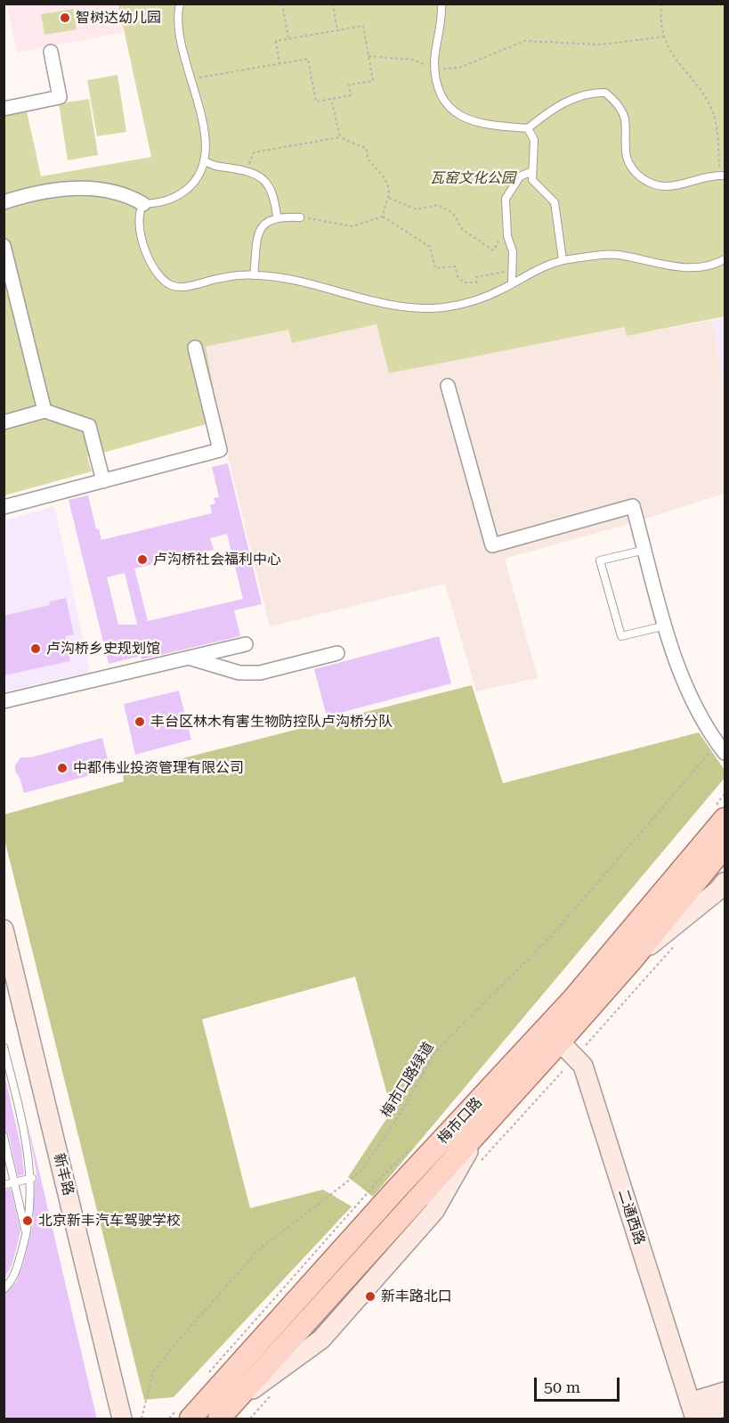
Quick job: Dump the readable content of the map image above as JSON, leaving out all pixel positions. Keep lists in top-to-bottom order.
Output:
{
  "streets": {
    "main road": ["梅市口路"],
    "street": ["新丰路", "二通西路"],
    "path": ["梅市口路绿道"]
  },
  "crossings": [
    ["梅市口路", "二通西路"]
  ],
  "parks": ["瓦窑文化公园"],
  "places": [
    "智树达幼儿园",
    "卢沟桥社会福利中心",
    "卢沟桥乡史规划馆",
    "丰台区林木有害生物防控队卢沟桥分队",
    "中都伟业投资管理有限公司",
    "北京新丰汽车驾驶学校",
    "新丰路北口"
  ],
  "scale_bar": "50 m"
}
